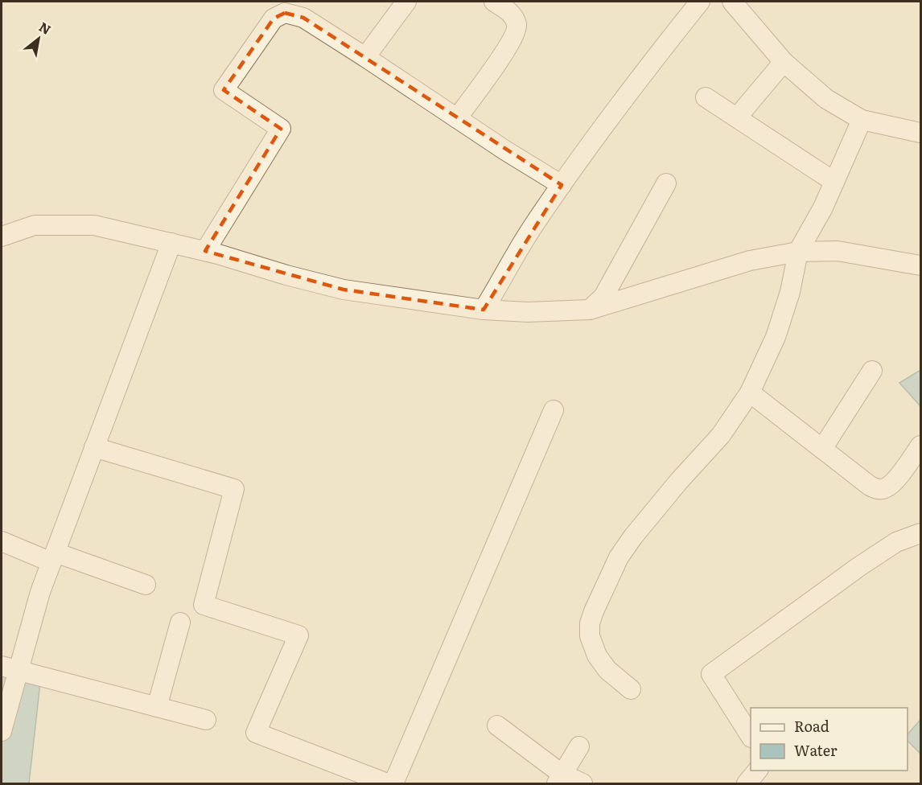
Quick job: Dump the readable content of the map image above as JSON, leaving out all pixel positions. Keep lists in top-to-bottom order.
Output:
{
  "legend": ["Road", "Water"],
  "north": "top right"
}
